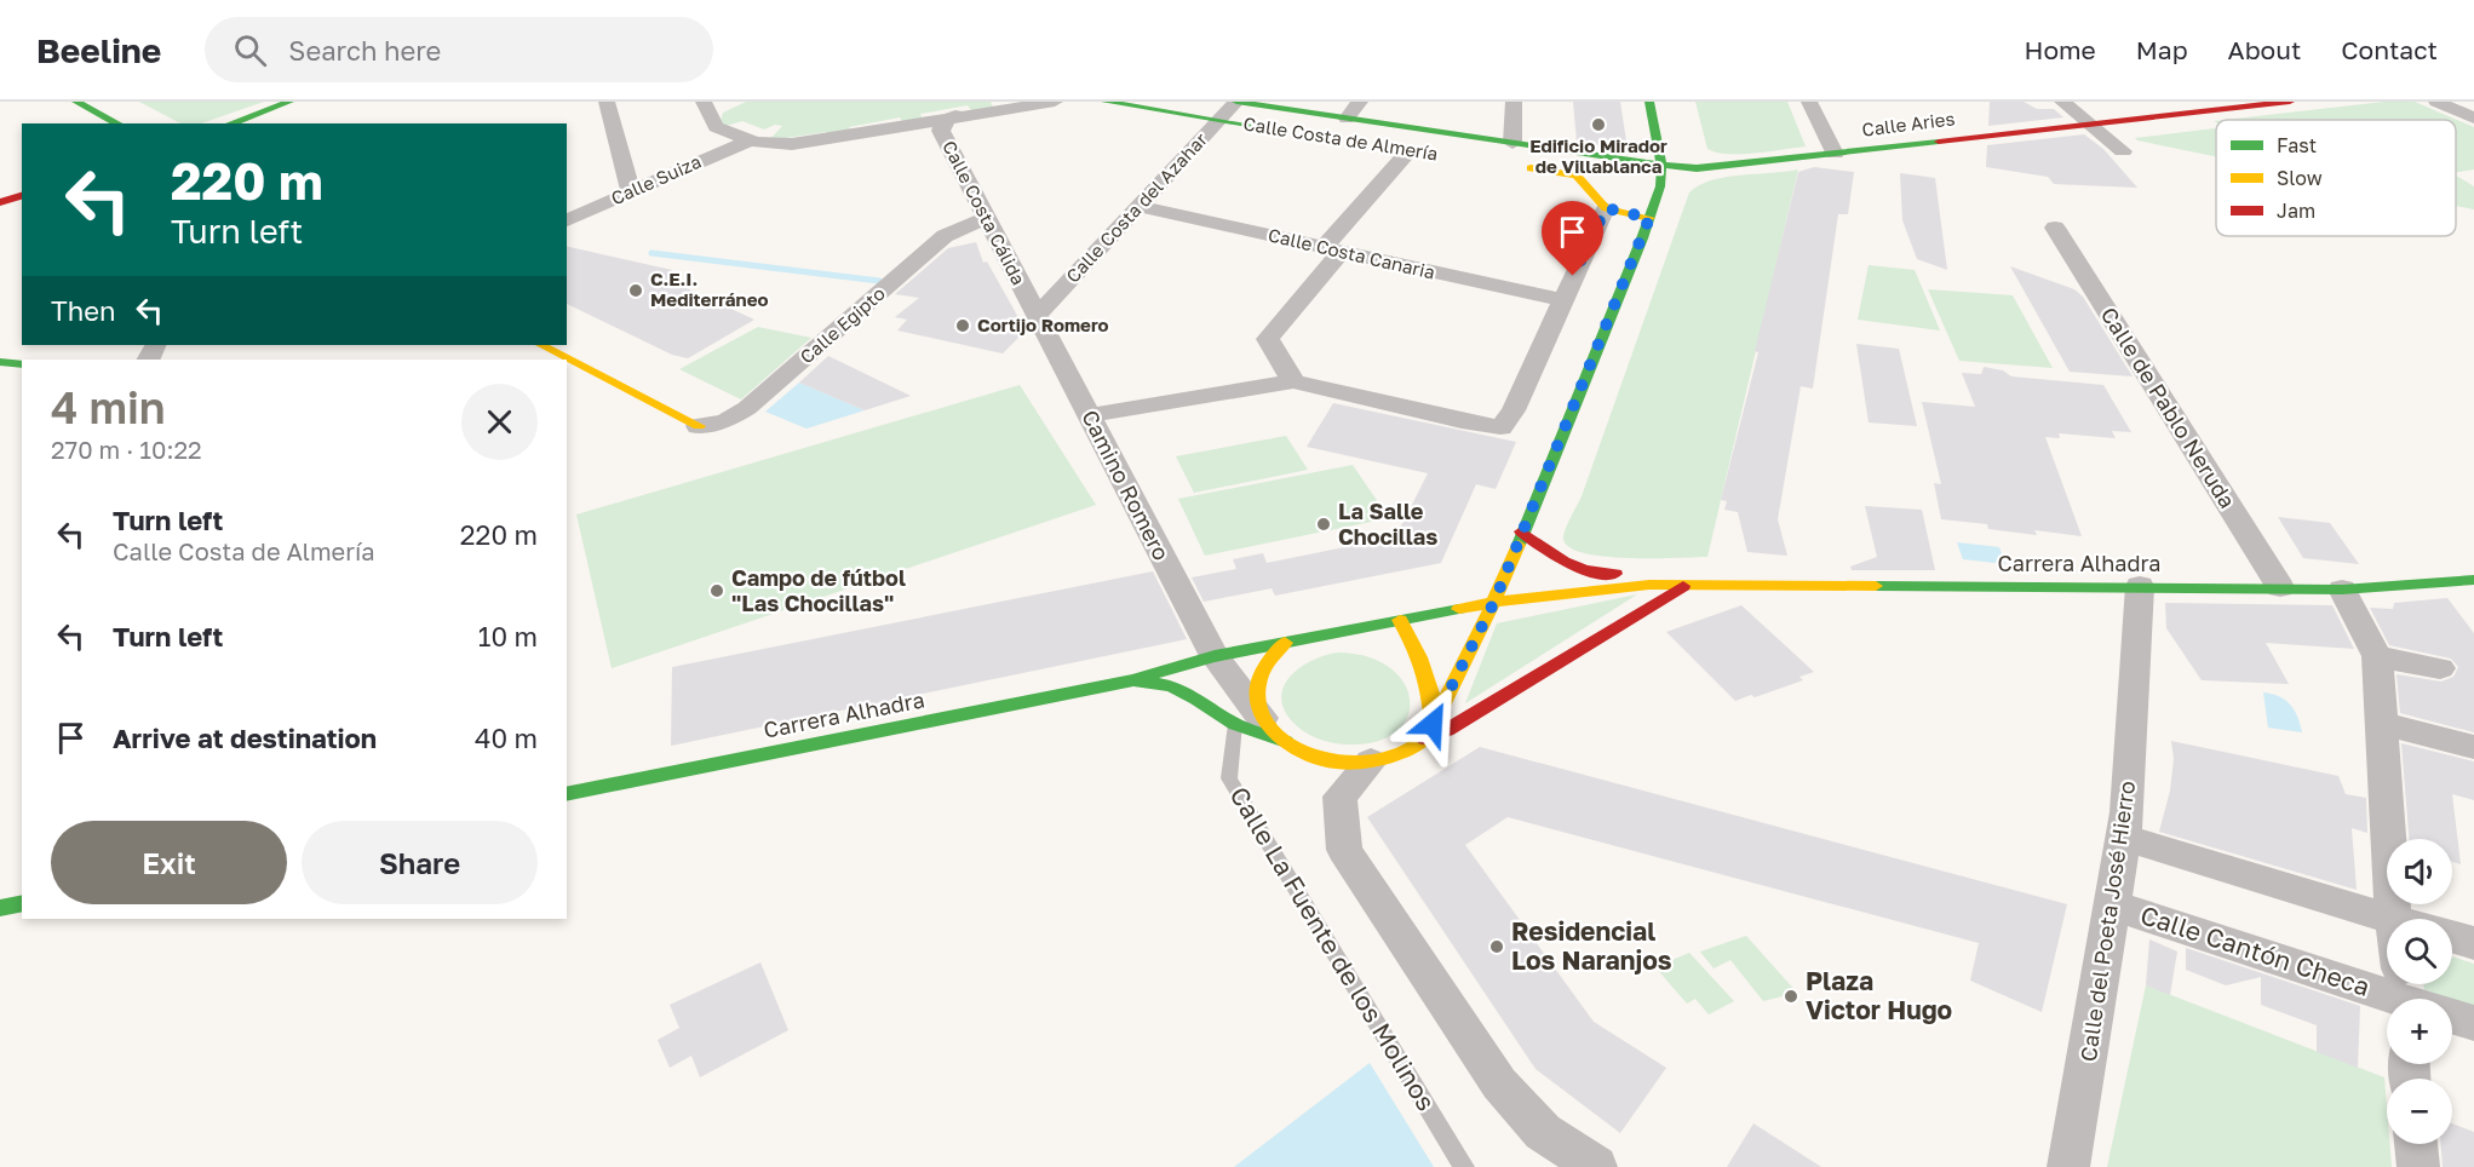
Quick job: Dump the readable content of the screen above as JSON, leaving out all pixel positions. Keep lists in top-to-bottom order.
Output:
{
  "streets": {
    "street": [
      "Calle Aries",
      "Calle Costa de Almería",
      "Calle Suiza",
      "Calle Costa del Azahar",
      "Calle Costa Cálida",
      "Calle Costa Canaria",
      "Calle Egipto",
      "Calle de Pablo Neruda",
      "Camino Romero",
      "Carrera Alhadra",
      "Calle del Poeta José Hierro",
      "Calle Cantón Checa"
    ],
    "lane": ["Calle La Fuente de los Molinos"]
  },
  "crossings": [
    ["Calle Aries", "Calle Costa de Almería"],
    ["Calle Costa de Almería", "Calle Costa del Azahar"],
    ["Calle Costa del Azahar", "Calle Costa Cálida"],
    ["Calle Costa del Azahar", "Calle Costa Canaria"],
    ["Calle Costa del Azahar", "Camino Romero"],
    ["Calle Costa Cálida", "Calle Egipto"],
    ["Calle Costa Cálida", "Camino Romero"],
    ["Calle de Pablo Neruda", "Carrera Alhadra"],
    ["Camino Romero", "Carrera Alhadra"],
    ["Carrera Alhadra", "Calle del Poeta José Hierro"],
    ["Carrera Alhadra", "Calle La Fuente de los Molinos"],
    ["Calle del Poeta José Hierro", "Calle Cantón Checa"]
  ],
  "places": [
    "Edificio Mirador de Villablanca",
    "C.E.I. Mediterráneo",
    "Cortijo Romero",
    "La Salle Chocillas",
    "Campo de fútbol \"Las Chocillas\"",
    "Residencial Los Naranjos",
    "Plaza Victor Hugo"
  ],
  "legend": ["Fast", "Slow", "Jam"],
  "page": {
    "header": "Beeline",
    "search": "Search here",
    "nav": [
      "Home",
      "Map",
      "About",
      "Contact"
    ],
    "turn": ["220 m", "Turn left"],
    "then": "Then",
    "heading": ["4 min", "270 m · 10:22"],
    "list": [
      {
        "name": "Turn left",
        "note": "Calle Costa de Almería",
        "value": "220 m"
      },
      {
        "name": "Turn left",
        "value": "10 m"
      },
      {
        "name": "Arrive at destination",
        "value": "40 m"
      }
    ],
    "buttons": ["Exit", "Share"],
    "map_buttons": ["+", "−"]
  }
}
